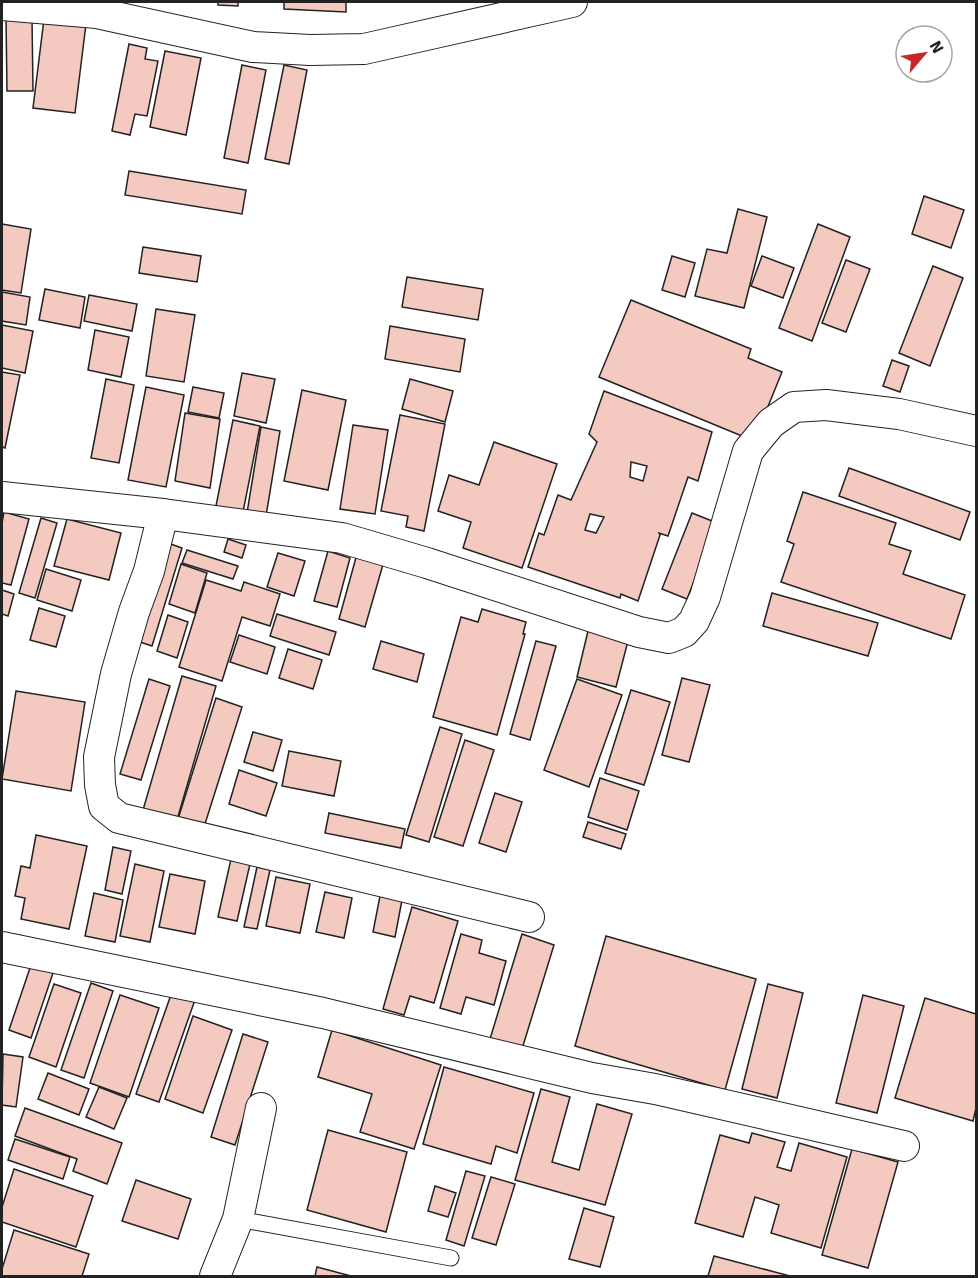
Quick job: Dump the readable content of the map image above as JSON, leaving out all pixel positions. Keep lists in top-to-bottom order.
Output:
{
  "north": "top right"
}
